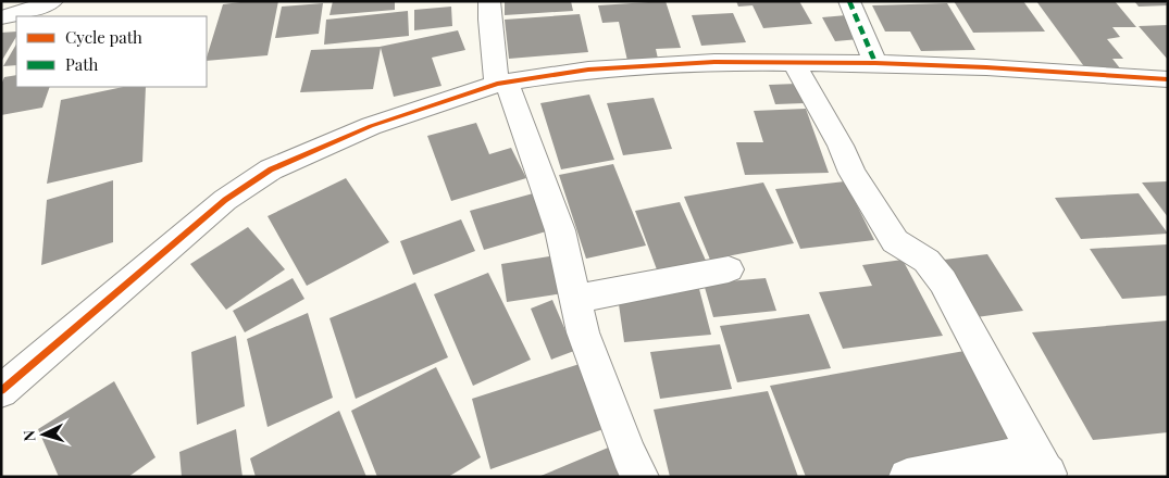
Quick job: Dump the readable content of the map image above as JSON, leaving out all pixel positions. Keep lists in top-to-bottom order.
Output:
{
  "legend": ["Cycle path", "Path"],
  "north": "left"
}
